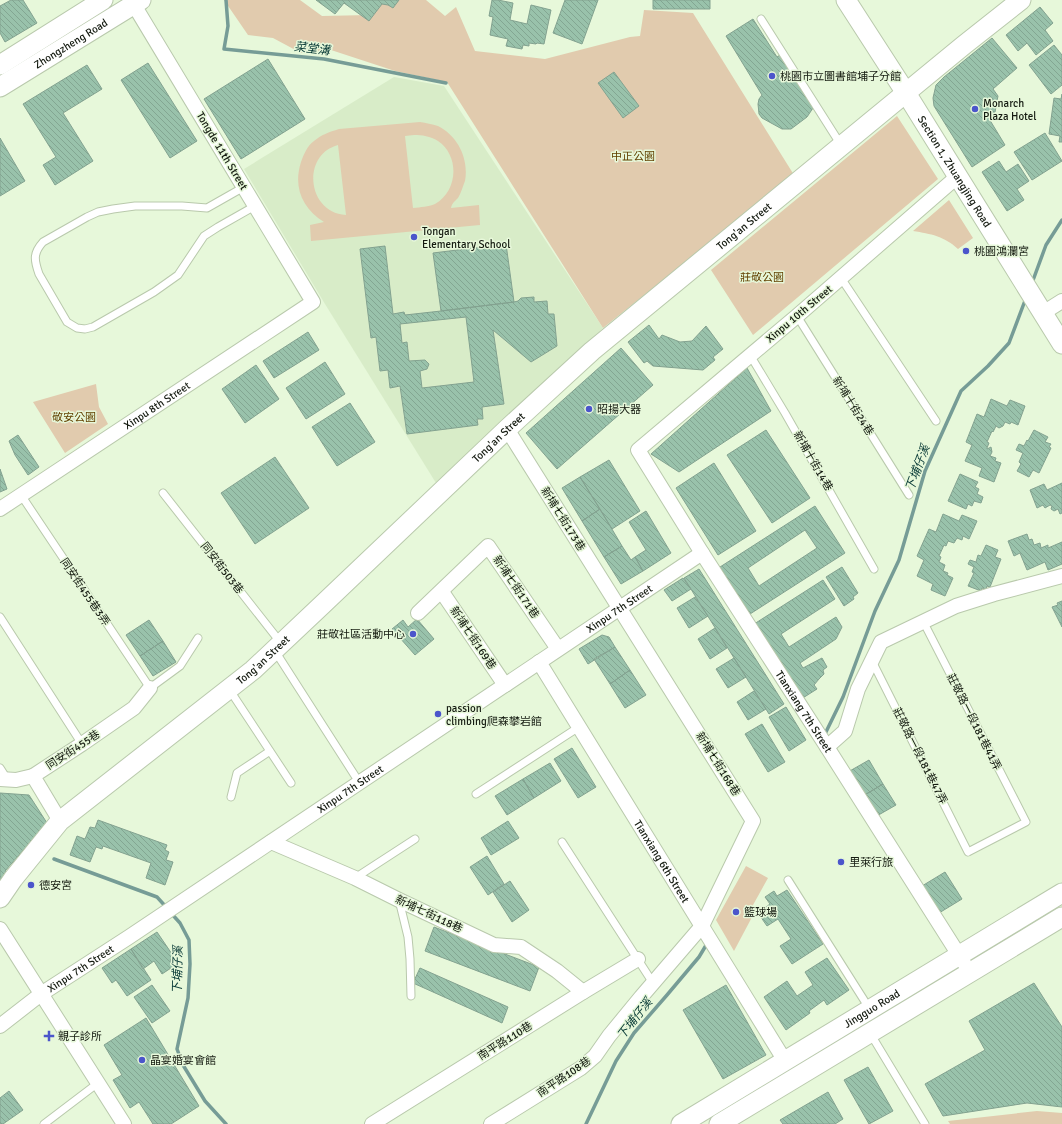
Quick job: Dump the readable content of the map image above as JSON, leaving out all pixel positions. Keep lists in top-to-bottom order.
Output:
{
  "streets": {
    "street": [
      "Zhongzheng Road",
      "Tongde 11th Street",
      "Section 1, Zhuangjing Road",
      "Tong'an Street",
      "Xinpu 10th Street",
      "Xinpu 8th Street",
      "新埔七街173巷",
      "新埔七街171巷",
      "Xinpu 7th Street",
      "新埔七街169巷",
      "Tianxiang 7th Street",
      "同安街455巷",
      "新埔七街168巷",
      "Tianxiang 6th Street",
      "新埔七街118巷",
      "Jingguo Road",
      "南平路110巷",
      "南平路108巷"
    ],
    "lane": [
      "新埔十街24巷",
      "新埔十街14巷",
      "同安街503巷",
      "同安街455巷3弄",
      "莊敬路一段181巷41弄",
      "莊敬路一段181巷47弄"
    ]
  },
  "crossings": [
    ["Zhongzheng Road", "Tongde 11th Street"],
    ["Tongde 11th Street", "Xinpu 8th Street"],
    ["Section 1, Zhuangjing Road", "Tong'an Street"],
    ["Section 1, Zhuangjing Road", "Xinpu 10th Street"],
    ["Tong'an Street", "新埔七街173巷"],
    ["Tong'an Street", "同安街503巷"],
    ["Xinpu 10th Street", "新埔十街24巷"],
    ["Xinpu 10th Street", "新埔十街14巷"],
    ["Xinpu 10th Street", "Tianxiang 7th Street"],
    ["Xinpu 8th Street", "同安街455巷3弄"],
    ["新埔七街173巷", "Xinpu 7th Street"],
    ["新埔七街173巷", "新埔七街168巷"],
    ["同安街503巷", "Xinpu 7th Street"],
    ["新埔七街171巷", "Xinpu 7th Street"],
    ["新埔七街171巷", "新埔七街169巷"],
    ["同安街455巷3弄", "同安街455巷"],
    ["Xinpu 7th Street", "新埔七街169巷"],
    ["Xinpu 7th Street", "Tianxiang 7th Street"],
    ["Xinpu 7th Street", "新埔七街168巷"],
    ["Xinpu 7th Street", "Tianxiang 6th Street"],
    ["Xinpu 7th Street", "新埔七街118巷"],
    ["Tianxiang 7th Street", "Jingguo Road"],
    ["莊敬路一段181巷41弄", "莊敬路一段181巷47弄"],
    ["新埔七街168巷", "Tianxiang 6th Street"],
    ["新埔七街168巷", "南平路108巷"],
    ["Tianxiang 6th Street", "Jingguo Road"],
    ["Tianxiang 6th Street", "南平路108巷"],
    ["新埔七街118巷", "南平路110巷"]
  ],
  "water": ["菜堂溝", "下埔仔溪"],
  "parks": ["中正公園", "莊敬公園", "敬安公園"],
  "places": {
    "other": [
      "桃園市立圖書館埔子分館",
      "Monarch Plaza Hotel",
      "Tongan Elementary School",
      "桃園鴻瀾宮",
      "昭揚大器",
      "莊敬社區活動中心",
      "passion climbing爬森攀岩館",
      "里萊行旅",
      "德安宮",
      "籃球場",
      "晶宴婚宴會館"
    ],
    "health": ["親子診所"]
  }
}
